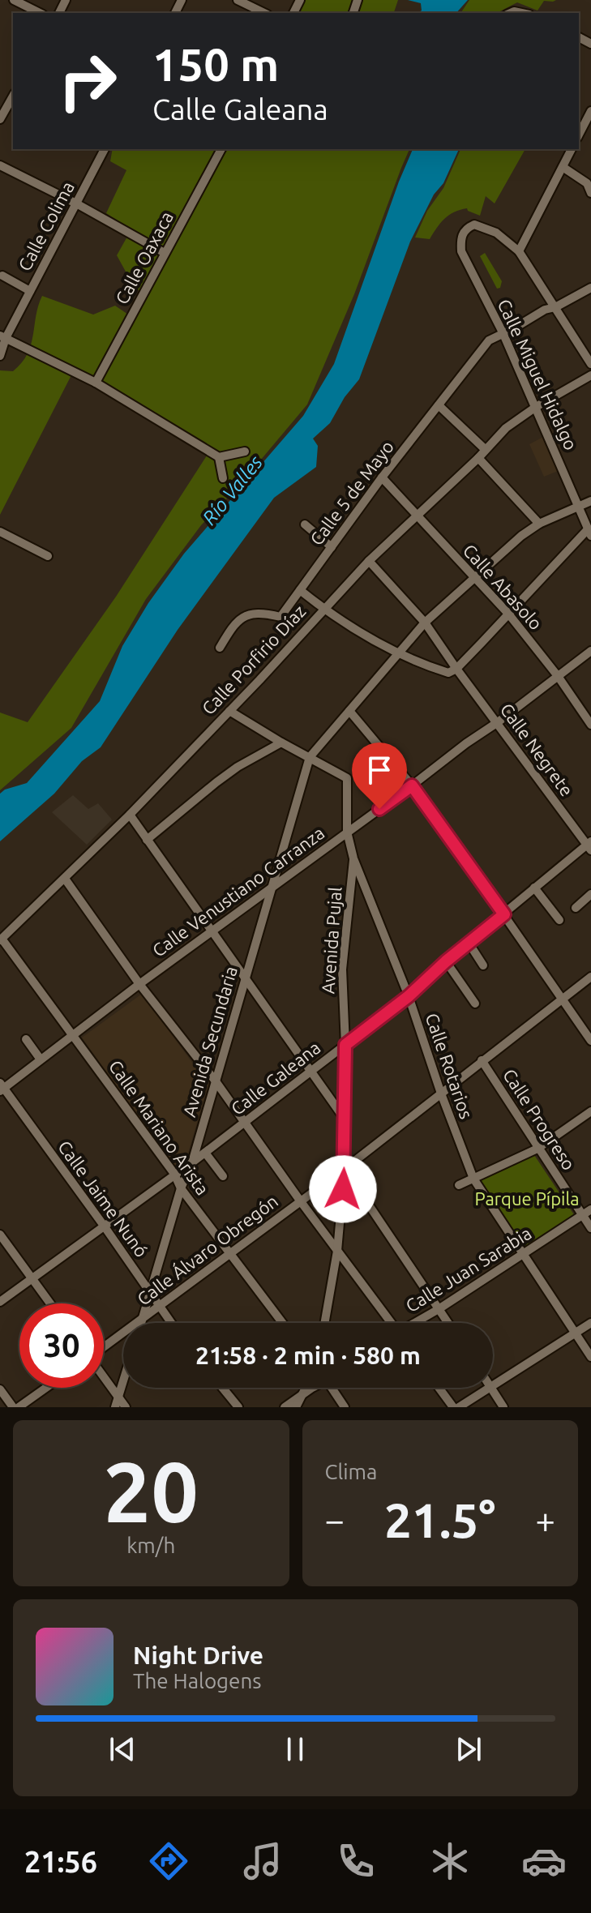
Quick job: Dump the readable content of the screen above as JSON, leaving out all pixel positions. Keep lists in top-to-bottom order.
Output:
{
  "streets": {
    "street": [
      "Calle Colima",
      "Calle Oaxaca",
      "Calle Miguel Hidalgo",
      "Calle 5 de Mayo",
      "Calle Abasolo",
      "Calle Porfirio Díaz",
      "Calle Negrete",
      "Calle Venustiano Carranza",
      "Avenida Pujal",
      "Avenida Secundaria",
      "Calle Rotarios",
      "Calle Galeana",
      "Calle Progreso",
      "Calle Mariano Arista",
      "Calle Jaime Nunó",
      "Calle Álvaro Obregón",
      "Calle Juan Sarabia"
    ]
  },
  "crossings": [
    ["Calle Miguel Hidalgo", "Calle 5 de Mayo"],
    ["Calle Miguel Hidalgo", "Calle Porfirio Díaz"],
    ["Calle 5 de Mayo", "Calle Abasolo"],
    ["Calle Abasolo", "Calle Porfirio Díaz"],
    ["Calle Abasolo", "Calle Venustiano Carranza"],
    ["Calle Porfirio Díaz", "Calle Negrete"],
    ["Calle Porfirio Díaz", "Calle Rotarios"],
    ["Calle Porfirio Díaz", "Calle Mariano Arista"],
    ["Calle Negrete", "Calle Venustiano Carranza"],
    ["Calle Negrete", "Calle Galeana"],
    ["Calle Venustiano Carranza", "Avenida Secundaria"],
    ["Calle Venustiano Carranza", "Calle Rotarios"],
    ["Calle Venustiano Carranza", "Calle Mariano Arista"],
    ["Calle Venustiano Carranza", "Calle Jaime Nunó"],
    ["Avenida Pujal", "Calle Rotarios"],
    ["Avenida Pujal", "Calle Galeana"],
    ["Avenida Pujal", "Calle Álvaro Obregón"],
    ["Avenida Secundaria", "Calle Rotarios"],
    ["Avenida Secundaria", "Calle Galeana"],
    ["Avenida Secundaria", "Calle Mariano Arista"],
    ["Avenida Secundaria", "Calle Jaime Nunó"],
    ["Avenida Secundaria", "Calle Álvaro Obregón"],
    ["Calle Rotarios", "Calle Galeana"],
    ["Calle Rotarios", "Calle Álvaro Obregón"],
    ["Calle Rotarios", "Calle Juan Sarabia"],
    ["Calle Galeana", "Calle Mariano Arista"],
    ["Calle Galeana", "Calle Jaime Nunó"],
    ["Calle Progreso", "Calle Álvaro Obregón"],
    ["Calle Progreso", "Calle Juan Sarabia"],
    ["Calle Mariano Arista", "Calle Álvaro Obregón"],
    ["Calle Jaime Nunó", "Calle Álvaro Obregón"]
  ],
  "water": ["Río Valles"],
  "parks": ["Parque Pípila"],
  "page": {
    "turn": ["150 m", "Calle Galeana"],
    "limit": "30",
    "trip": "21:58 · 2 min · 580 m",
    "tile": [
      ["20", "km/h"],
      "Clima"
    ],
    "heat": ["−", "21.5°", "+"],
    "song": ["Night Drive", "The Halogens"],
    "tabs": "21:56"
  }
}
